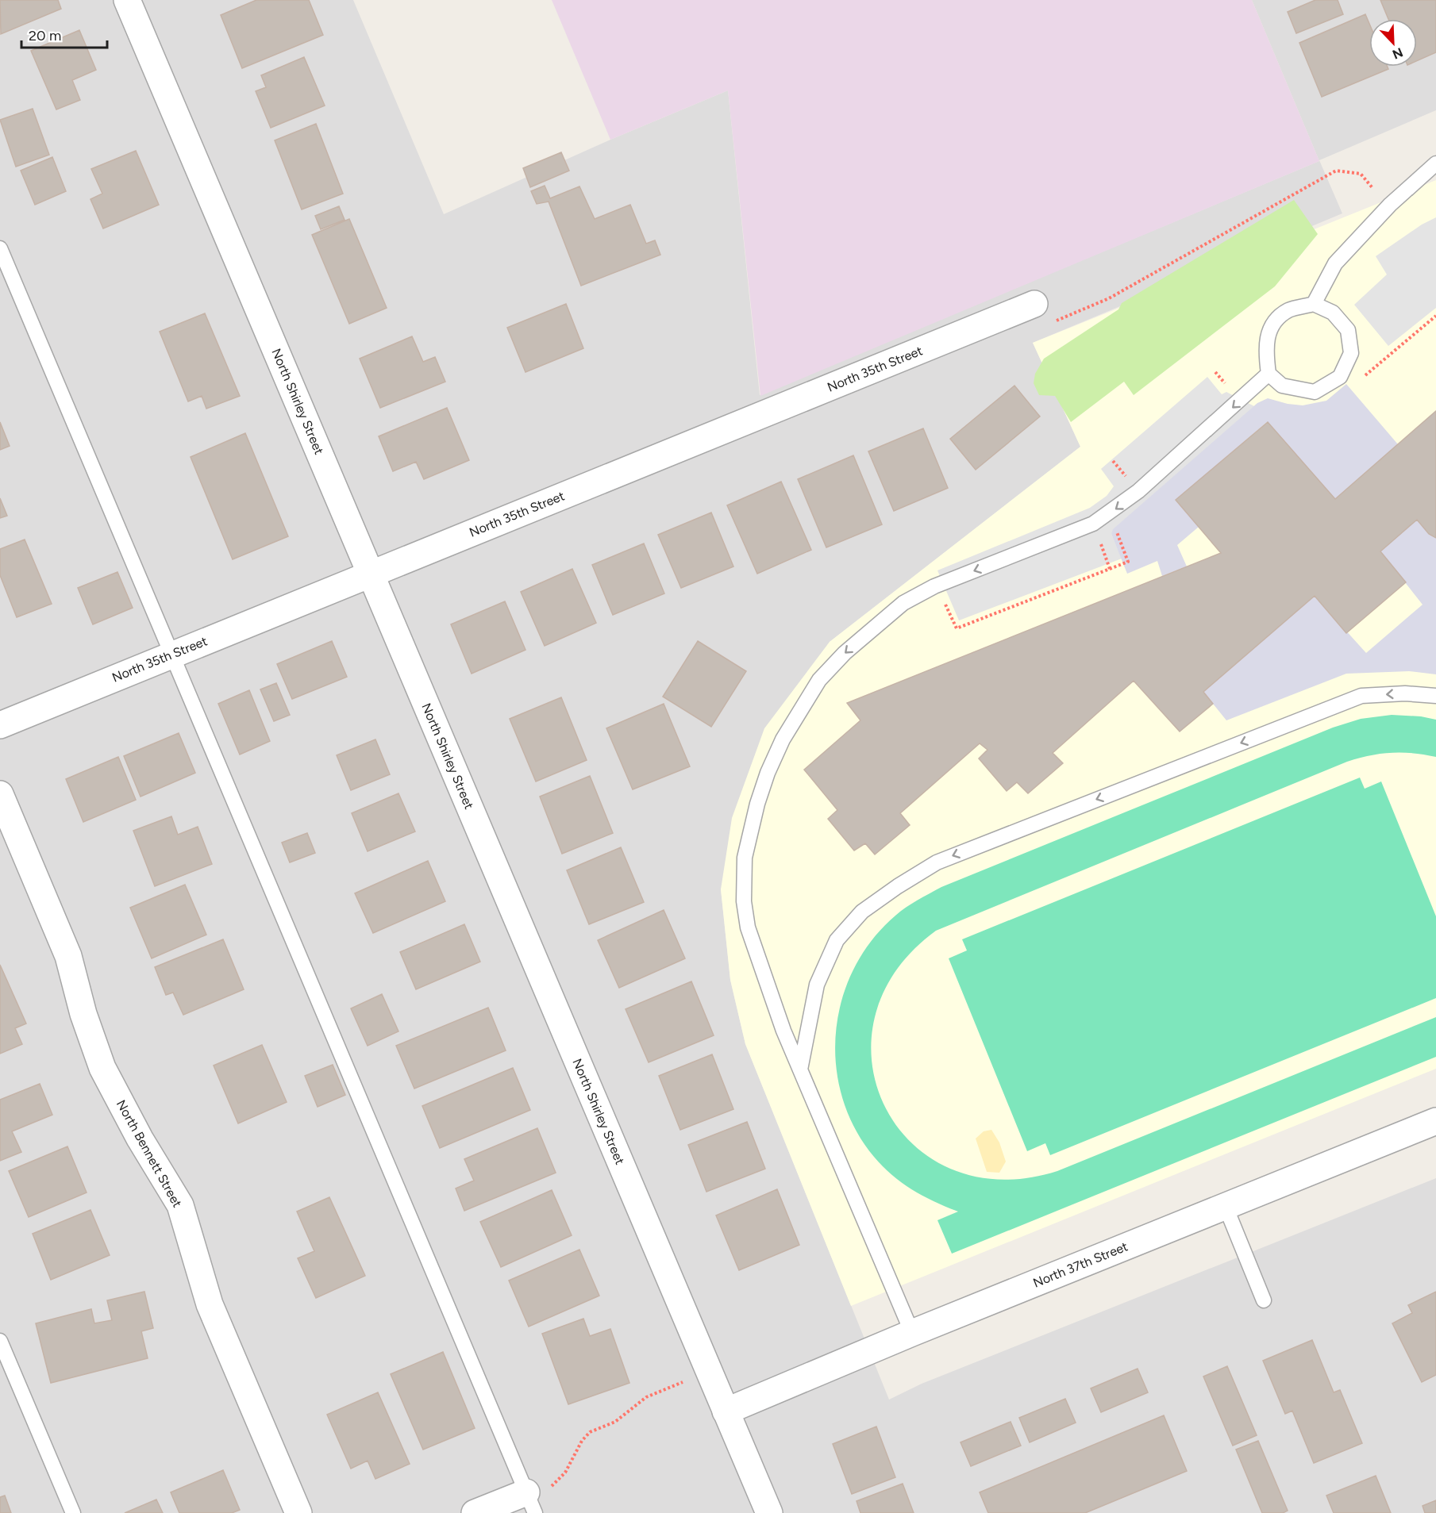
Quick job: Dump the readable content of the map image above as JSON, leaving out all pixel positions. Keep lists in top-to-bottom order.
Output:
{
  "streets": {
    "street": [
      "North 35th Street",
      "North Shirley Street",
      "North Bennett Street",
      "North 37th Street"
    ]
  },
  "crossings": [
    ["North 35th Street", "North Shirley Street"],
    ["North Shirley Street", "North 37th Street"]
  ],
  "scale_bar": "20 m",
  "north": "bottom right"
}
